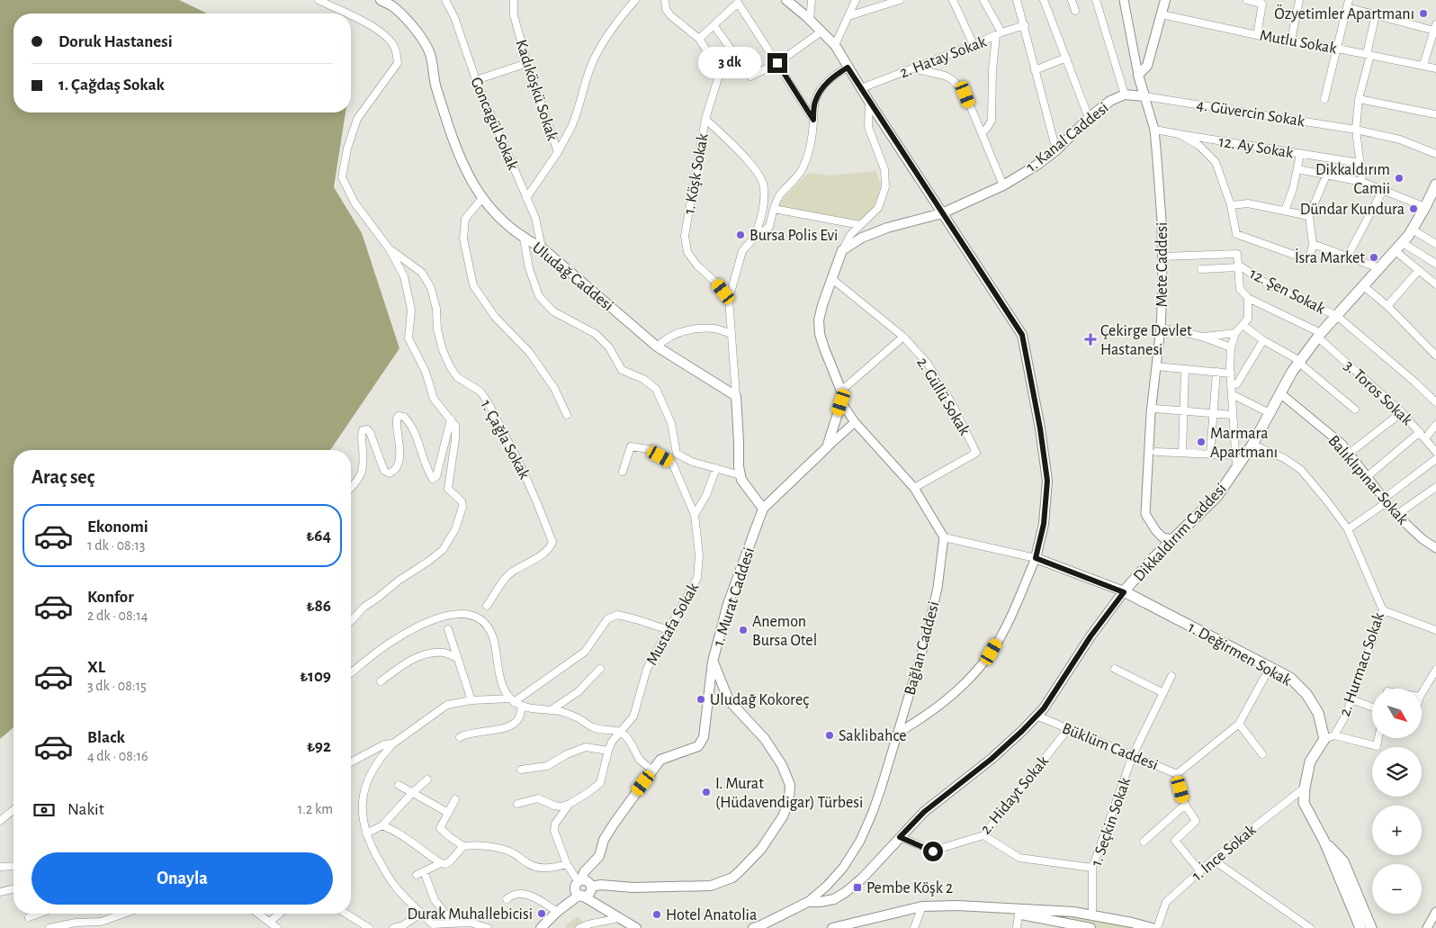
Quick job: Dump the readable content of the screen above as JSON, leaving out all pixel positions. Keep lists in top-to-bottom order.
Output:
{
  "streets": {
    "main road": [
      "1. Kanal Caddesi",
      "Mete Caddesi",
      "Uludağ Caddesi",
      "Dikkaldırım Caddesi",
      "1. Murat Caddesi",
      "1. Değirmen Sokak"
    ],
    "street": [
      "Mutlu Sokak",
      "2. Hatay Sokak",
      "Kadıköşkü Sokak",
      "4. Güvercin Sokak",
      "Goncagül Sokak",
      "12. Ay Sokak",
      "1. Köşk Sokak",
      "12. Şen Sokak",
      "3. Toros Sokak",
      "2. Güllü Sokak",
      "1. Çağla Sokak",
      "Balıklıpınar Sokak",
      "Mustafa Sokak",
      "Bağlan Caddesi",
      "2. Hurmacı Sokak",
      "Büklüm Caddesi",
      "2. Hidayt Sokak",
      "1. Seçkin Sokak",
      "1. İnce Sokak"
    ]
  },
  "crossings": [
    ["Kadıköşkü Sokak", "Goncagül Sokak"],
    ["4. Güvercin Sokak", "1. Kanal Caddesi"],
    ["4. Güvercin Sokak", "Mete Caddesi"],
    ["Goncagül Sokak", "Uludağ Caddesi"],
    ["1. Kanal Caddesi", "Mete Caddesi"],
    ["12. Ay Sokak", "Mete Caddesi"],
    ["Mete Caddesi", "Dikkaldırım Caddesi"],
    ["12. Şen Sokak", "Dikkaldırım Caddesi"],
    ["3. Toros Sokak", "Dikkaldırım Caddesi"],
    ["Balıklıpınar Sokak", "Dikkaldırım Caddesi"],
    ["Dikkaldırım Caddesi", "Bağlan Caddesi"],
    ["Dikkaldırım Caddesi", "1. Değirmen Sokak"],
    ["Dikkaldırım Caddesi", "2. Hurmacı Sokak"],
    ["Dikkaldırım Caddesi", "Büklüm Caddesi"],
    ["Dikkaldırım Caddesi", "2. Hidayt Sokak"],
    ["1. Değirmen Sokak", "2. Hurmacı Sokak"],
    ["1. Değirmen Sokak", "Büklüm Caddesi"],
    ["Büklüm Caddesi", "2. Hidayt Sokak"],
    ["Büklüm Caddesi", "1. Seçkin Sokak"]
  ],
  "places": {
    "other": [
      "Özyetimler Apartmanı",
      "Dikkaldırım Camii",
      "Dündar Kundura",
      "Bursa Polis Evi",
      "İsra Market",
      "Marmara Apartmanı",
      "Anemon Bursa Otel",
      "Uludağ Kokoreç",
      "Saklibahce",
      "I. Murat (Hüdavendigar) Türbesi",
      "Durak Muhallebicisi",
      "Hotel Anatolia"
    ],
    "health": ["Çekirge Devlet Hastanesi"],
    "transit": ["Pembe Köşk 2"]
  },
  "north": "bottom right",
  "page": {
    "banner": ["Doruk Hastanesi", "1. Çağdaş Sokak"],
    "bubble": "3 dk",
    "heading": "Araç seç",
    "list": [
      {
        "name": "Ekonomi",
        "note": "1 dk · 08:13",
        "value": "₺64"
      },
      {
        "name": "Konfor",
        "note": "2 dk · 08:14",
        "value": "₺86"
      },
      {
        "name": "XL",
        "note": "3 dk · 08:15",
        "value": "₺109"
      },
      {
        "name": "Black",
        "note": "4 dk · 08:16",
        "value": "₺92"
      }
    ],
    "map_buttons": ["+", "−"],
    "pay": ["Nakit", "1.2 km"],
    "buttons": "Onayla"
  }
}
